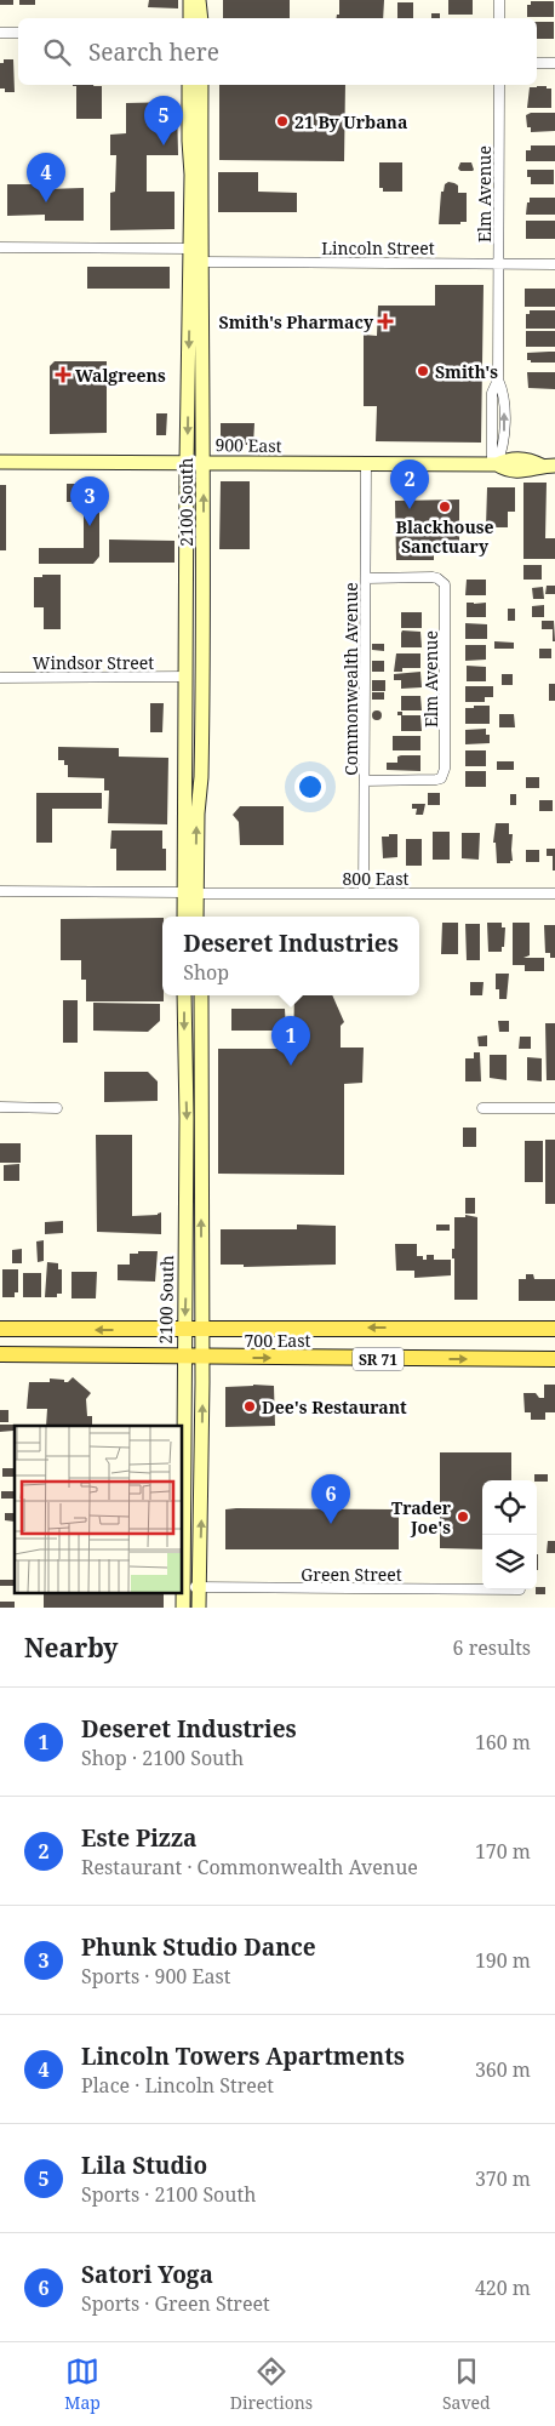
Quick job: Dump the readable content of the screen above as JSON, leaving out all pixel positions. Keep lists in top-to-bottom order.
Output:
{
  "streets": {
    "main road": [
      "900 East",
      "2100 South",
      "700 East",
      "SR 71"
    ],
    "street": [
      "Elm Avenue",
      "Lincoln Street",
      "Windsor Street",
      "Commonwealth Avenue",
      "800 East",
      "Green Street"
    ]
  },
  "crossings": [
    ["Elm Avenue", "Lincoln Street"],
    ["Elm Avenue", "900 East"],
    ["Elm Avenue", "Commonwealth Avenue"],
    ["Lincoln Street", "2100 South"],
    ["900 East", "2100 South"],
    ["900 East", "Commonwealth Avenue"],
    ["2100 South", "Windsor Street"],
    ["2100 South", "800 East"],
    ["2100 South", "700 East"],
    ["2100 South", "Green Street"],
    ["Commonwealth Avenue", "800 East"]
  ],
  "places": {
    "other": [
      "21 By Urbana",
      "Smith's",
      "Blackhouse Sanctuary",
      "Dee's Restaurant",
      "Trader Joe's"
    ],
    "health": ["Smith's Pharmacy", "Walgreens"]
  },
  "page": {
    "search": "Search here",
    "pins": [
      "5",
      "4",
      "2",
      "3",
      "1",
      "6"
    ],
    "popup": ["Deseret Industries", "Shop"],
    "heading": ["Nearby", "6 results"],
    "list": [
      {
        "mark": "1",
        "name": "Deseret Industries",
        "note": "Shop · 2100 South",
        "value": "160 m"
      },
      {
        "mark": "2",
        "name": "Este Pizza",
        "note": "Restaurant · Commonwealth Avenue",
        "value": "170 m"
      },
      {
        "mark": "3",
        "name": "Phunk Studio Dance",
        "note": "Sports · 900 East",
        "value": "190 m"
      },
      {
        "mark": "4",
        "name": "Lincoln Towers Apartments",
        "note": "Place · Lincoln Street",
        "value": "360 m"
      },
      {
        "mark": "5",
        "name": "Lila Studio",
        "note": "Sports · 2100 South",
        "value": "370 m"
      },
      {
        "mark": "6",
        "name": "Satori Yoga",
        "note": "Sports · Green Street",
        "value": "420 m"
      }
    ],
    "nav": ["Map", "Directions", "Saved"]
  }
}
